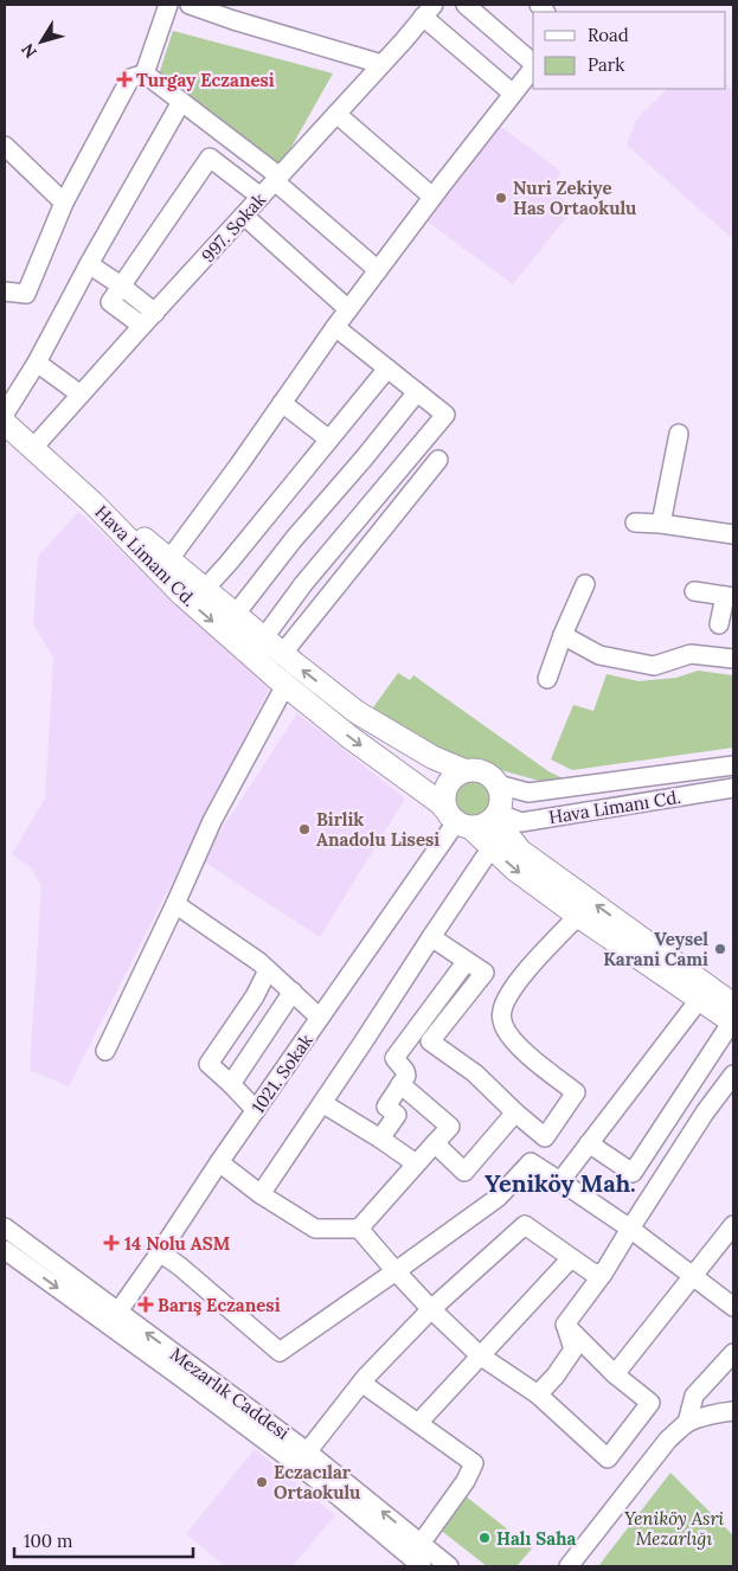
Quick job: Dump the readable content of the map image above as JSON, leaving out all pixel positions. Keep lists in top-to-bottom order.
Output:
{
  "streets": {
    "main road": ["Hava Limanı Cd."],
    "street": ["997. Sokak", "1021. Sokak", "Mezarlık Caddesi"]
  },
  "crossings": [
    ["Hava Limanı Cd.", "1021. Sokak"],
    ["1021. Sokak", "Mezarlık Caddesi"]
  ],
  "districts": ["Yeniköy Mah."],
  "parks": ["Yeniköy Asri Mezarlığı"],
  "places": {
    "health": ["Turgay Eczanesi", "14 Nolu ASM", "Barış Eczanesi"],
    "other": [
      "Nuri Zekiye Has Ortaokulu",
      "Birlik Anadolu Lisesi",
      "Veysel Karani Cami",
      "Eczacılar Ortaokulu",
      "Halı Saha"
    ]
  },
  "legend": ["Road", "Park"],
  "scale_bar": "100 m",
  "north": "bottom left"
}
